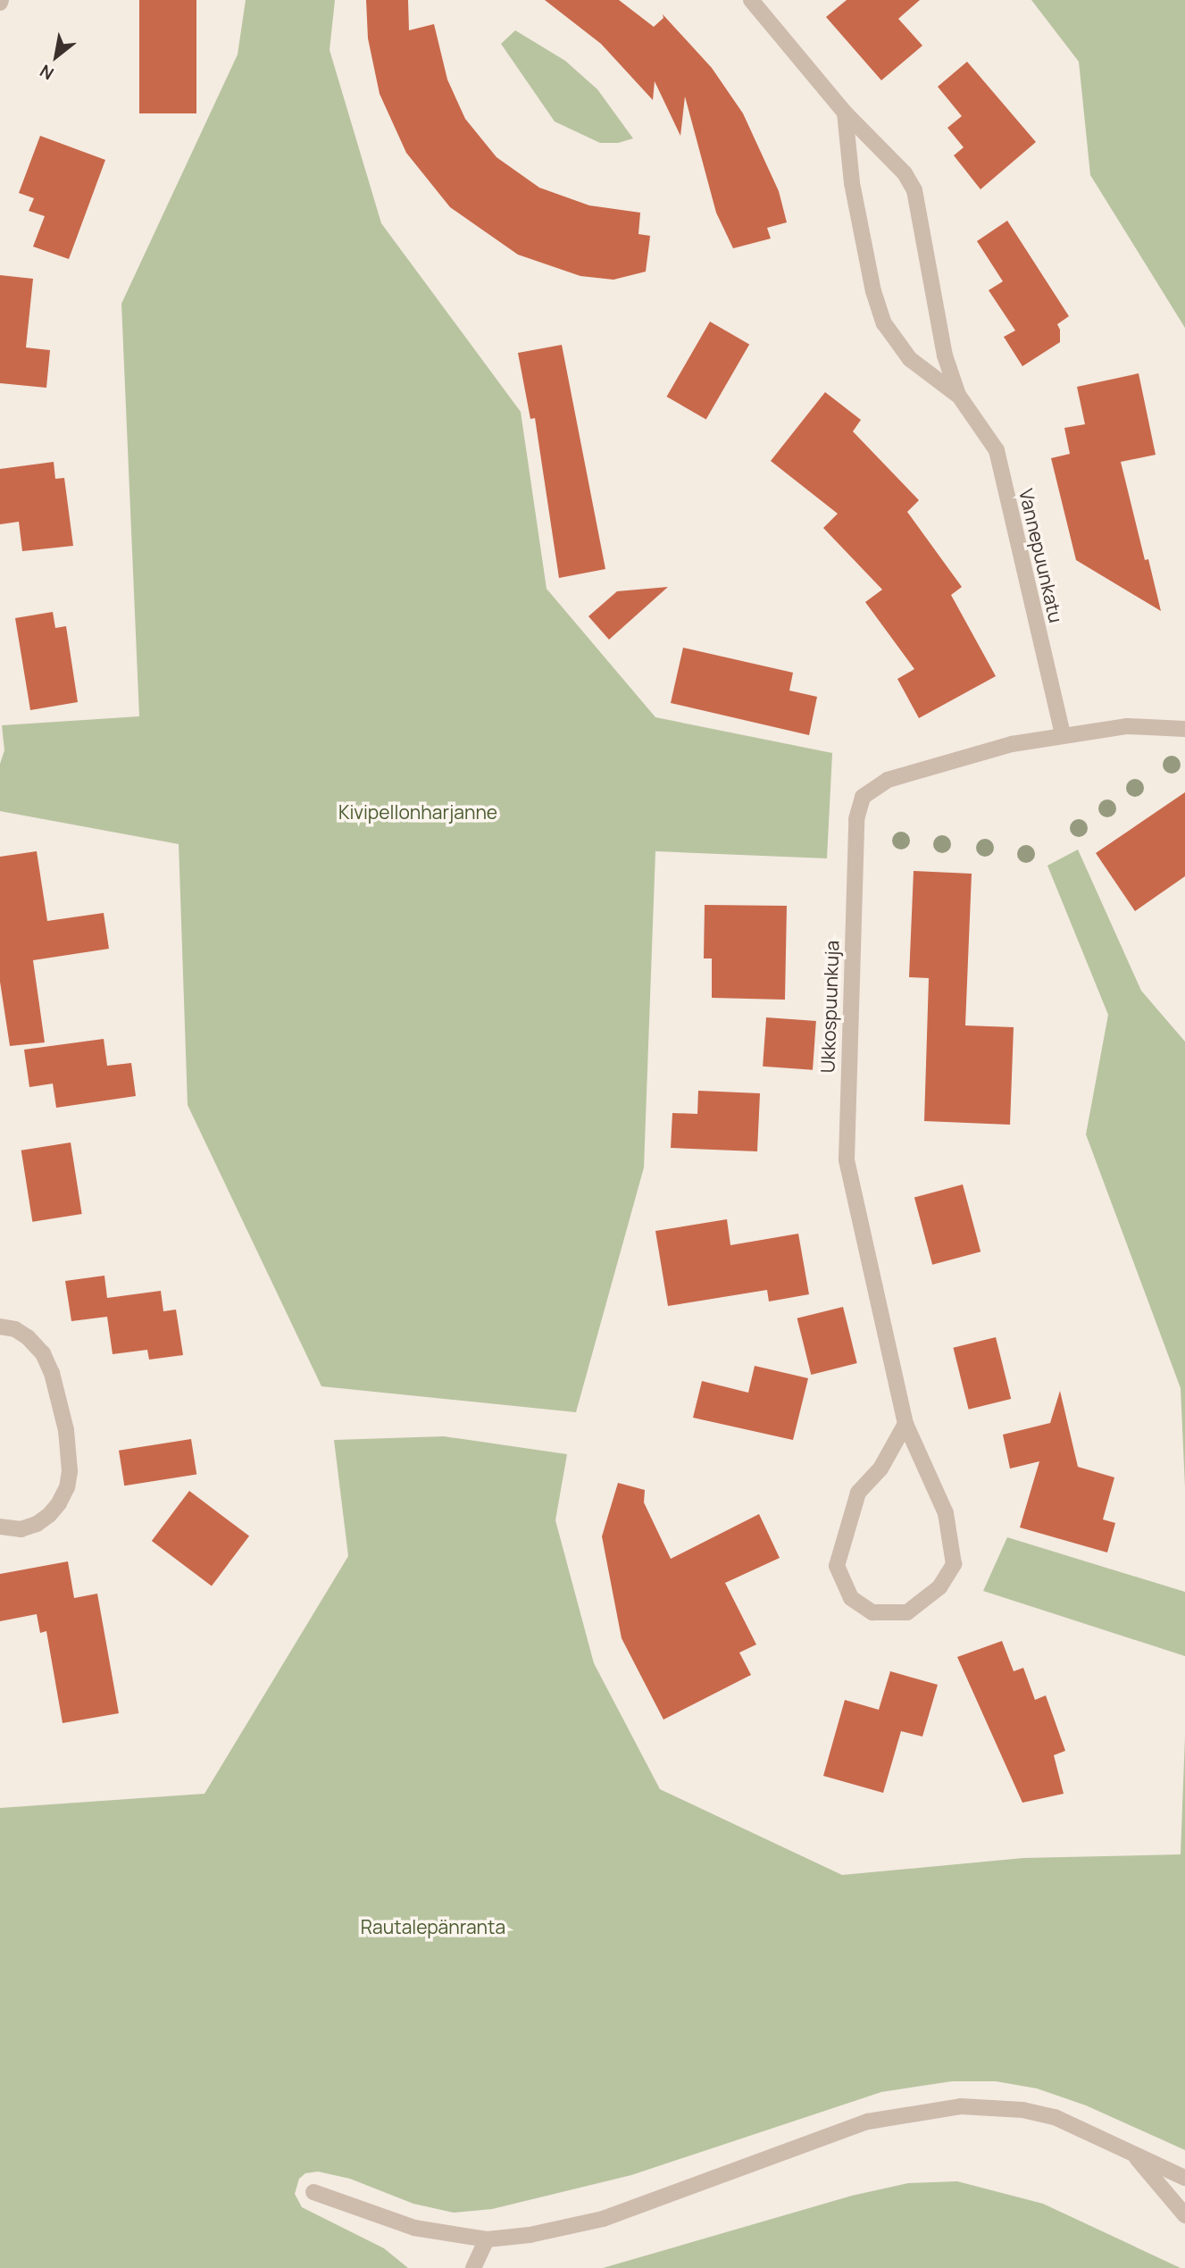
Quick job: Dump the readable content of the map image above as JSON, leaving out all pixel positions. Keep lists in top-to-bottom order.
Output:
{
  "streets": {
    "street": ["Vannepuunkatu", "Ukkospuunkuja"]
  },
  "crossings": [
    ["Vannepuunkatu", "Ukkospuunkuja"]
  ],
  "parks": ["Kivipellonharjanne", "Rautalepänranta"],
  "north": "bottom left"
}
